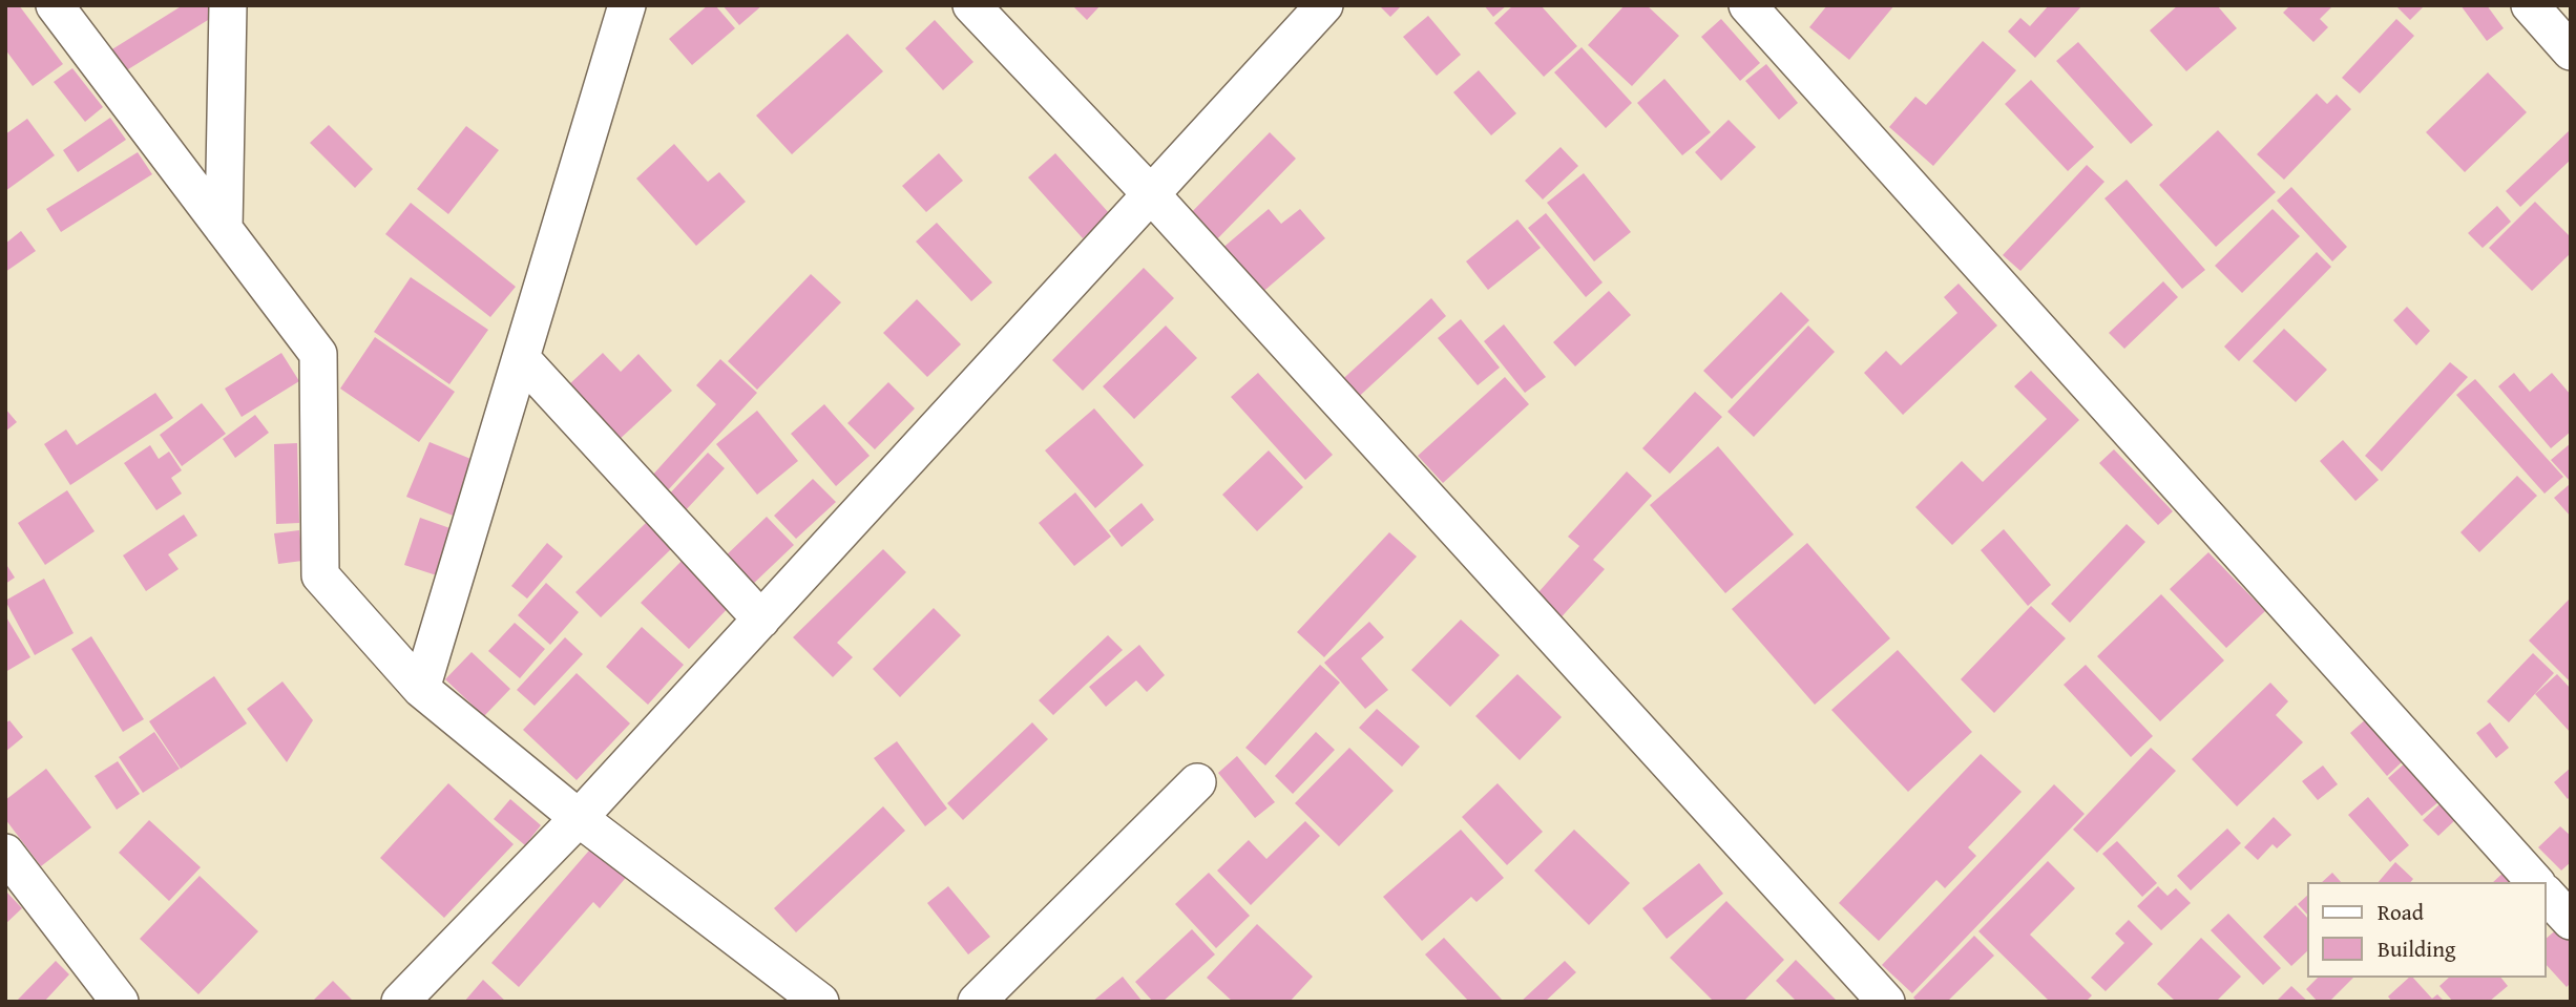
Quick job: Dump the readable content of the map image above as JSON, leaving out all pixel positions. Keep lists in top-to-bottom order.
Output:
{
  "legend": ["Road", "Building"]
}
